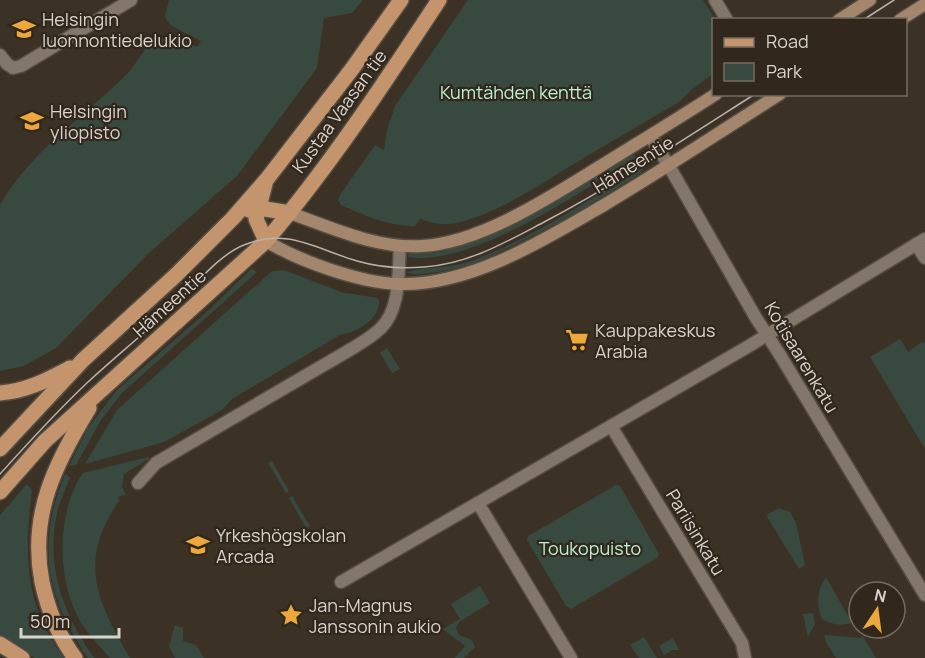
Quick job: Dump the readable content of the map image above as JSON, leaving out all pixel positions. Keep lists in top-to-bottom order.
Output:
{
  "streets": {
    "main road": ["Kustaa Vaasan tie", "Hämeentie"],
    "street": ["Kotisaarenkatu", "Pariisinkatu"]
  },
  "crossings": [
    ["Kustaa Vaasan tie", "Hämeentie"],
    ["Hämeentie", "Kotisaarenkatu"]
  ],
  "parks": ["Kumtähden kenttä", "Toukopuisto"],
  "places": {
    "school or university": ["Helsingin luonnontiedelukio", "Helsingin yliopisto", "Yrkeshögskolan Arcada"],
    "supermarket": ["Kauppakeskus Arabia"],
    "place": ["Jan-Magnus Janssonin aukio"]
  },
  "legend": ["Road", "Park"],
  "scale_bar": "50 m",
  "north": "top"
}
